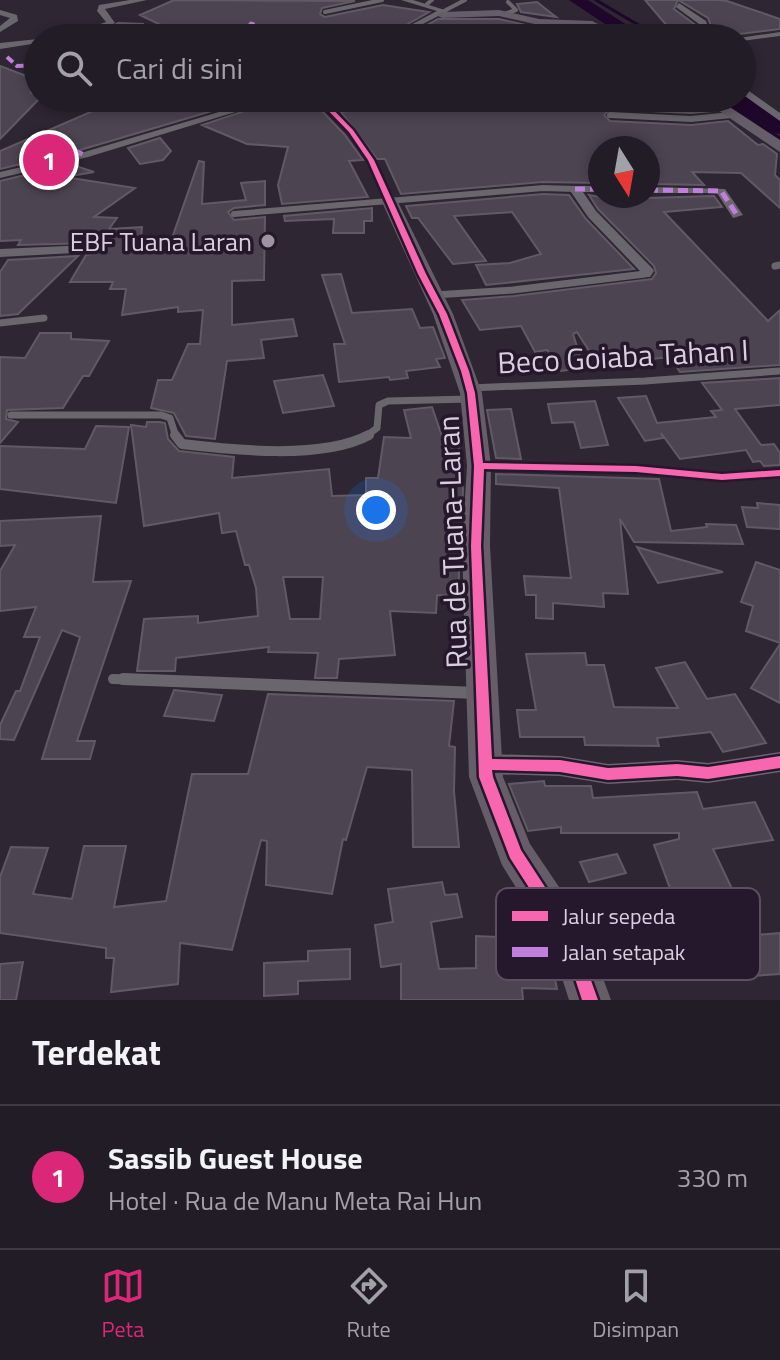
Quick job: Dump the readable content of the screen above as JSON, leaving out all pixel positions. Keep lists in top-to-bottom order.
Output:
{
  "streets": {
    "street": ["Rua de Tuana-Laran"],
    "lane": ["Beco Goiaba Tahan I"]
  },
  "crossings": [
    ["Beco Goiaba Tahan I", "Rua de Tuana-Laran"]
  ],
  "places": ["EBF Tuana Laran"],
  "legend": ["Jalur sepeda", "Jalan setapak"],
  "north": "bottom",
  "page": {
    "search": "Cari di sini",
    "pins": "1",
    "heading": "Terdekat",
    "list": [
      {
        "mark": "1",
        "name": "Sassib Guest House",
        "note": "Hotel · Rua de Manu Meta Rai Hun",
        "value": "330 m"
      }
    ],
    "nav": ["Peta", "Rute", "Disimpan"]
  }
}
